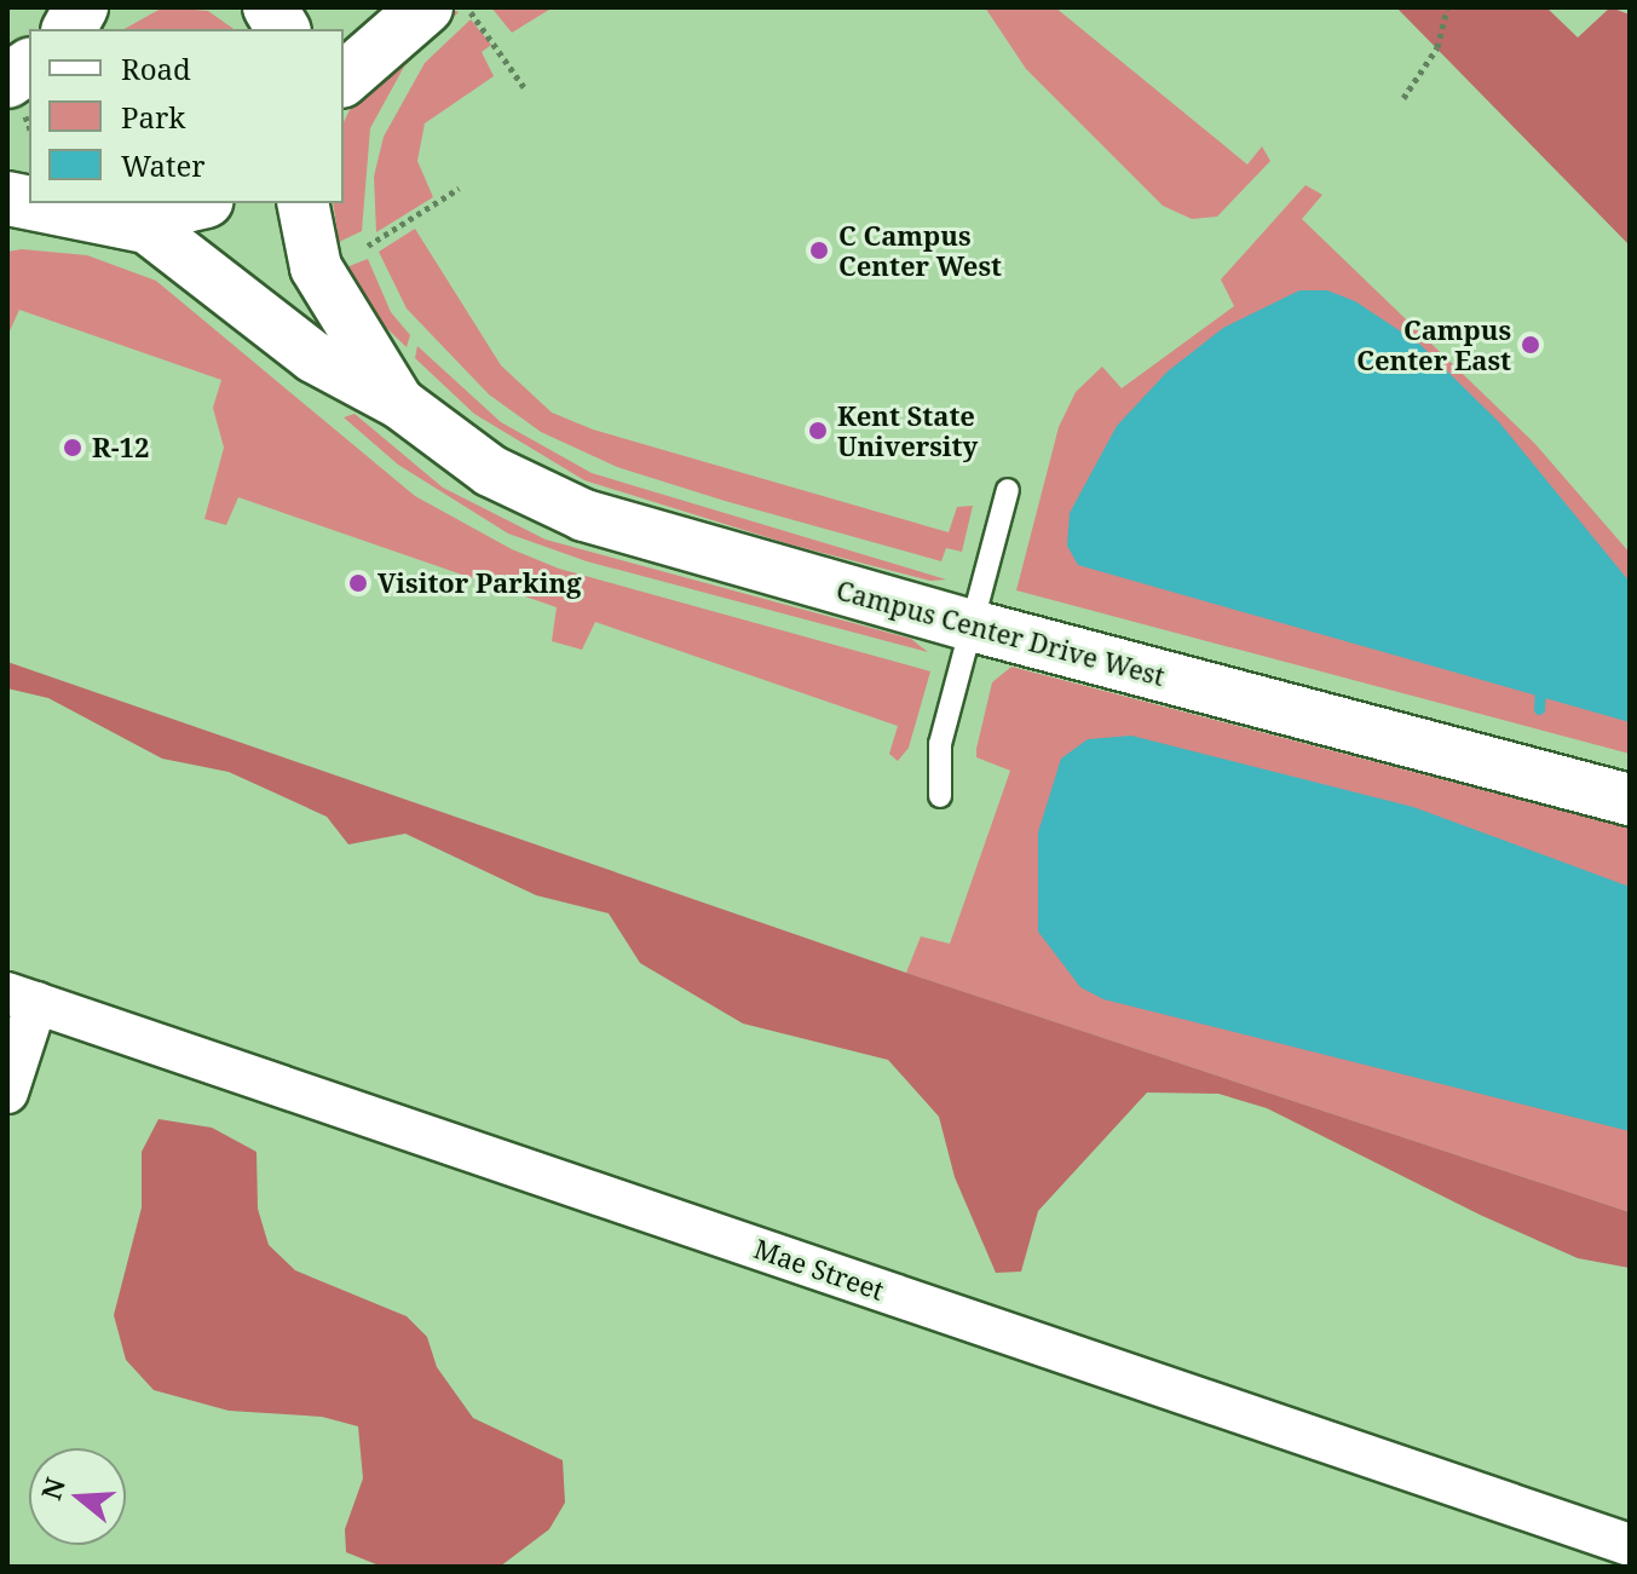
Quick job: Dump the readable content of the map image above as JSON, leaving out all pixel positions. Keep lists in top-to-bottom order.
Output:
{
  "streets": {
    "street": ["Campus Center Drive West", "Mae Street"]
  },
  "places": [
    "C Campus Center West",
    "Campus Center East",
    "Kent State University",
    "R-12",
    "Visitor Parking"
  ],
  "legend": ["Road", "Park", "Water"],
  "north": "left"
}
